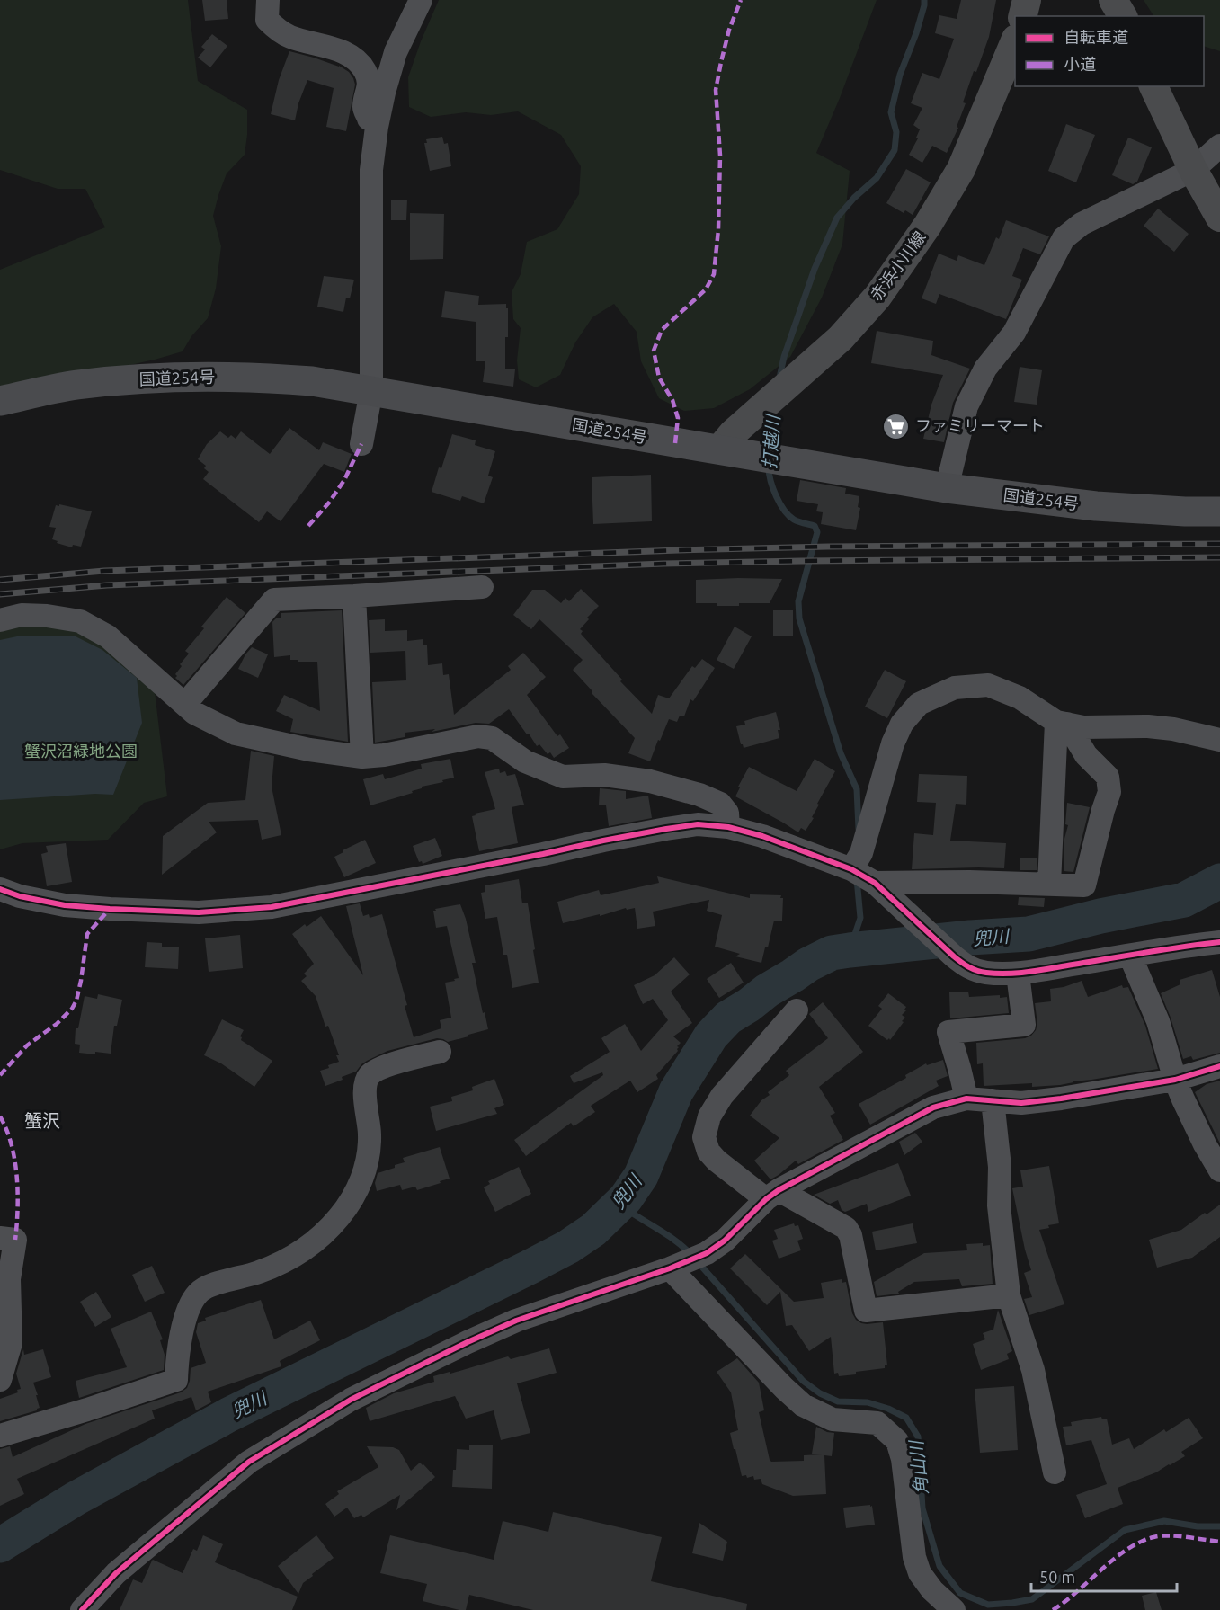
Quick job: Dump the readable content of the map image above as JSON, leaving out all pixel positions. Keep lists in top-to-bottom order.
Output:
{
  "streets": {
    "highway": ["国道254号"],
    "main road": ["赤浜小川線"]
  },
  "crossings": [
    ["赤浜小川線", "国道254号"]
  ],
  "districts": ["蟹沢"],
  "water": ["打越川", "兜川", "角山川"],
  "parks": ["蟹沢沼緑地公園"],
  "places": {
    "supermarket": ["ファミリーマート"]
  },
  "legend": ["自転車道", "小道"],
  "scale_bar": "50 m"
}
